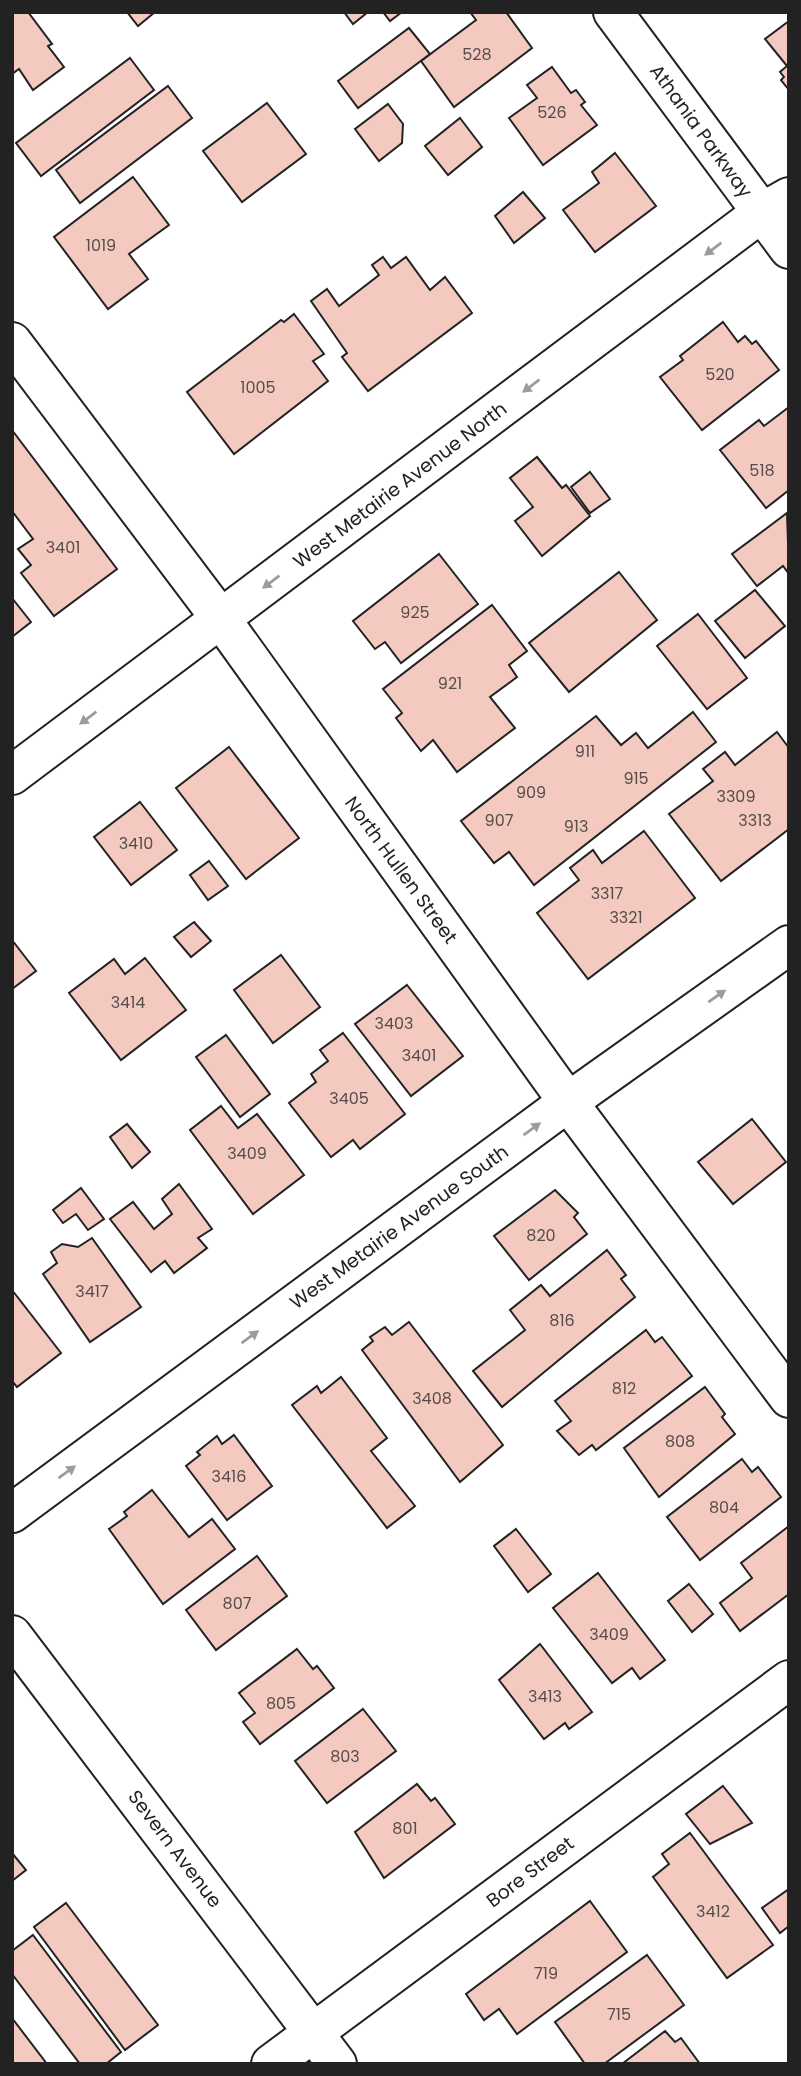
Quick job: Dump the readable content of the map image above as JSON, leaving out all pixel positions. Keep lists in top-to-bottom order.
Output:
{
  "streets": {
    "street": [
      "Athania Parkway",
      "West Metairie Avenue North",
      "North Hullen Street",
      "West Metairie Avenue South",
      "Severn Avenue",
      "Bore Street"
    ]
  },
  "crossings": [
    ["Athania Parkway", "West Metairie Avenue North"],
    ["West Metairie Avenue North", "North Hullen Street"],
    ["North Hullen Street", "West Metairie Avenue South"],
    ["Severn Avenue", "Bore Street"]
  ],
  "one_way": ["West Metairie Avenue North", "West Metairie Avenue South"],
  "house_numbers": [
    "528",
    "526",
    "1019",
    "520",
    "1005",
    "518",
    "3401",
    "925",
    "921",
    "911",
    "915",
    "909",
    "3309",
    "907",
    "3313",
    "913",
    "3410",
    "3317",
    "3321",
    "3414",
    "3403",
    "3401",
    "3405",
    "3409",
    "820",
    "3417",
    "816",
    "812",
    "3408",
    "808",
    "3416",
    "804",
    "807",
    "3409",
    "3413",
    "805",
    "803",
    "801",
    "3412",
    "719",
    "715"
  ]
}
